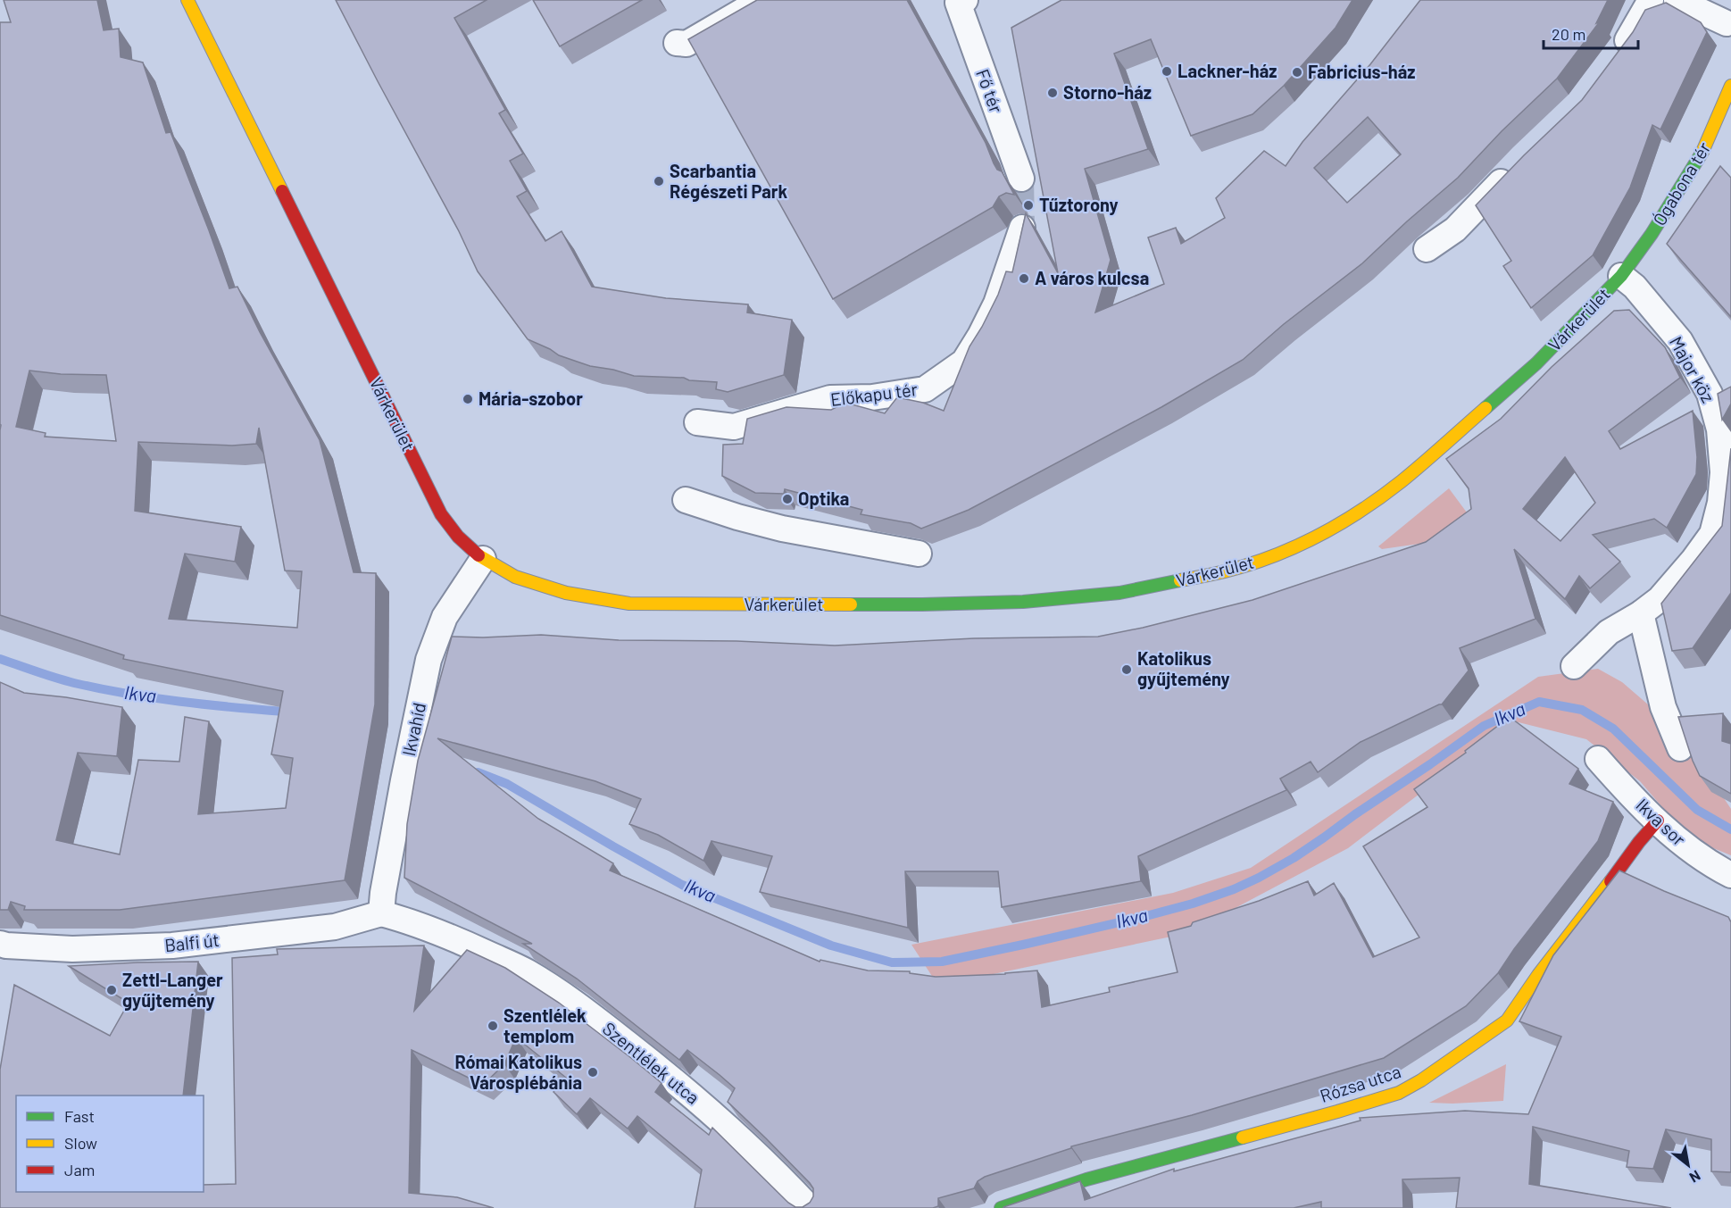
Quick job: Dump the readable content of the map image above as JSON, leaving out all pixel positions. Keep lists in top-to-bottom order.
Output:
{
  "streets": {
    "street": [
      "Fő tér",
      "Ógabona tér",
      "Várkerület",
      "Major köz",
      "Előkapu tér",
      "Ikvahíd",
      "Ikva sor",
      "Balfi út",
      "Szentlélek utca",
      "Rózsa utca"
    ]
  },
  "crossings": [
    ["Ógabona tér", "Várkerület"],
    ["Ógabona tér", "Major köz"],
    ["Várkerület", "Major köz"],
    ["Várkerület", "Ikvahíd"],
    ["Ikvahíd", "Balfi út"],
    ["Ikvahíd", "Szentlélek utca"],
    ["Ikva sor", "Rózsa utca"],
    ["Balfi út", "Szentlélek utca"]
  ],
  "water": ["Ikva"],
  "places": [
    "Lackner-ház",
    "Fabricius-ház",
    "Storno-ház",
    "Scarbantia Régészeti Park",
    "Tűztorony",
    "A város kulcsa",
    "Mária-szobor",
    "Optika",
    "Katolikus gyűjtemény",
    "Zettl-Langer gyűjtemény",
    "Szentlélek templom",
    "Római Katolikus Városplébánia"
  ],
  "legend": ["Fast", "Slow", "Jam"],
  "scale_bar": "20 m",
  "north": "bottom right"
}
